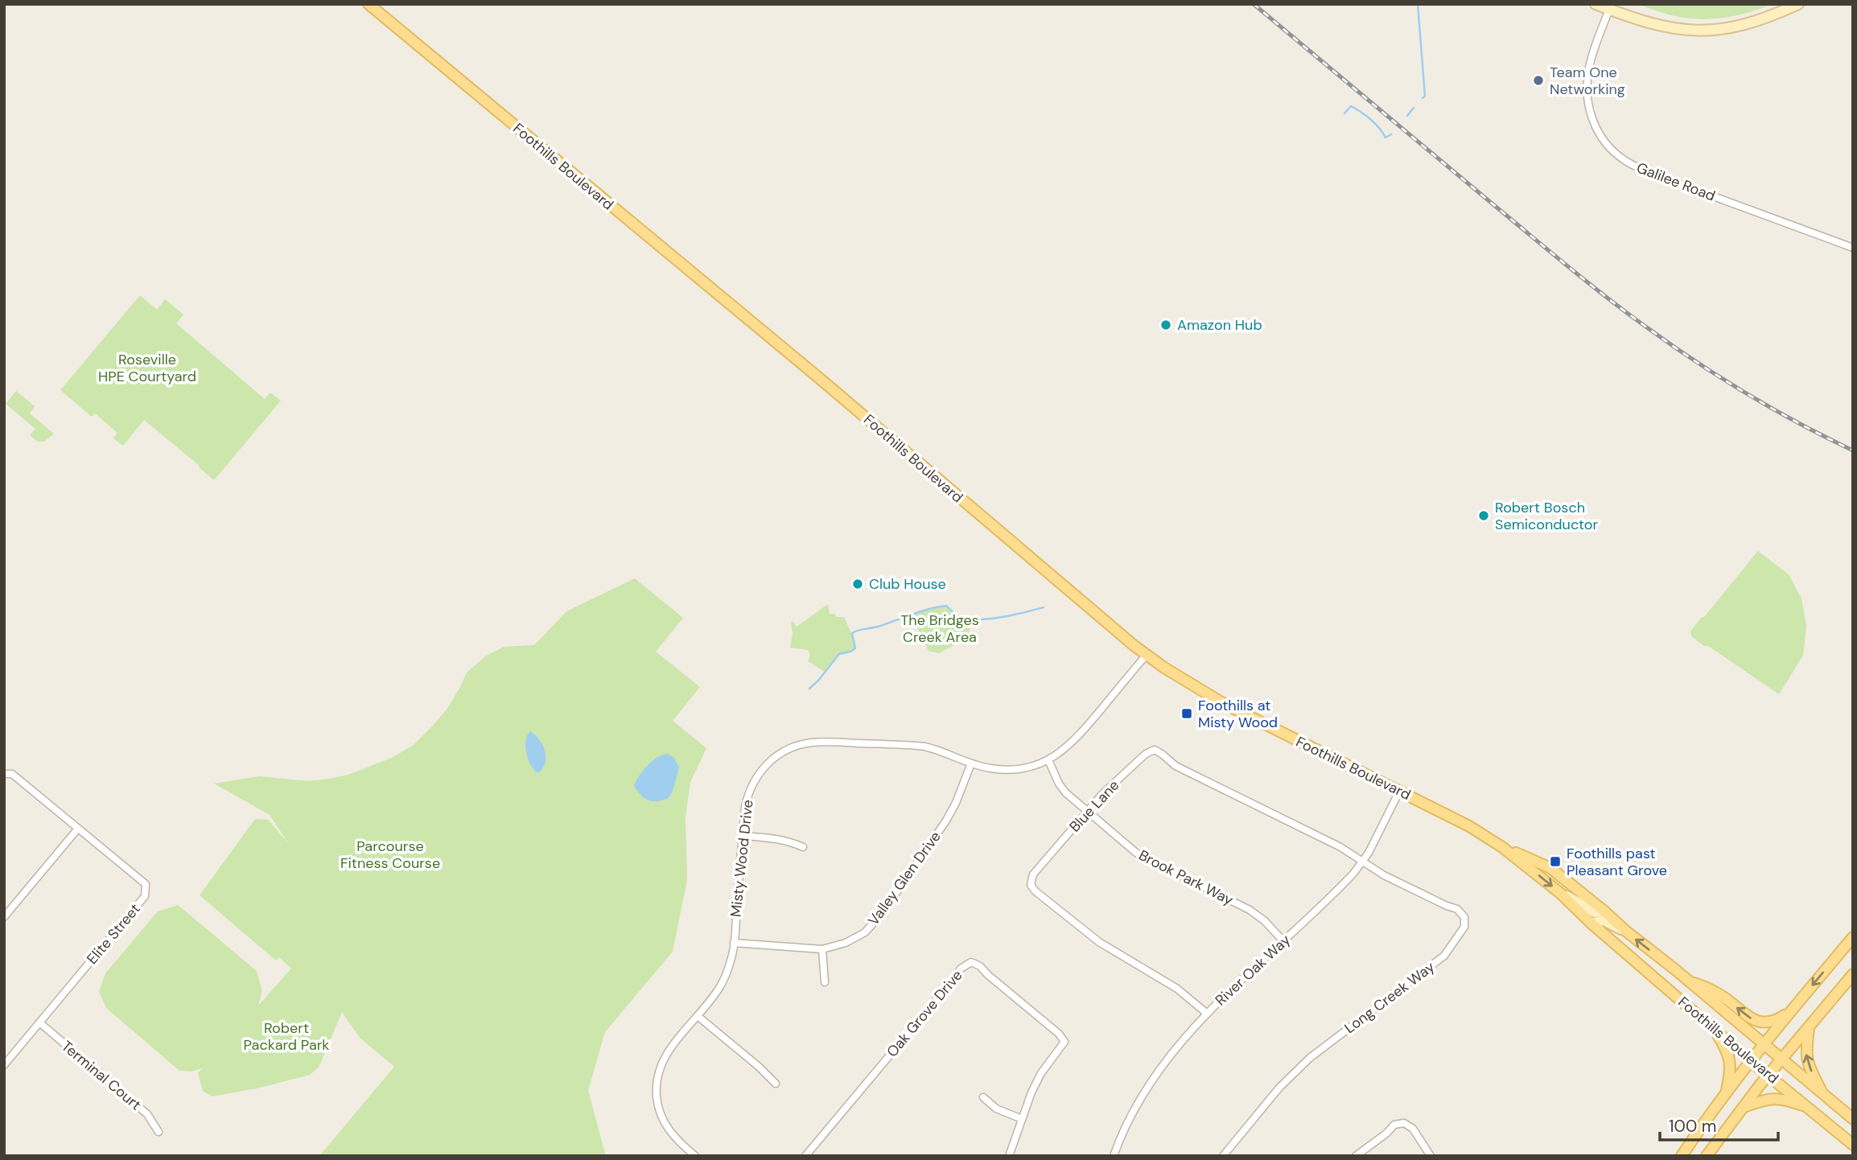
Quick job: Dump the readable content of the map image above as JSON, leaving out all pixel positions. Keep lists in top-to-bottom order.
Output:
{
  "streets": {
    "main road": ["Foothills Boulevard"],
    "street": [
      "Galilee Road",
      "Blue Lane",
      "Misty Wood Drive",
      "Brook Park Way",
      "Valley Glen Drive",
      "Elite Street",
      "River Oak Way",
      "Long Creek Way",
      "Oak Grove Drive",
      "Terminal Court"
    ]
  },
  "crossings": [
    ["Foothills Boulevard", "Misty Wood Drive"],
    ["Foothills Boulevard", "River Oak Way"],
    ["Blue Lane", "Brook Park Way"],
    ["Blue Lane", "River Oak Way"],
    ["Blue Lane", "Long Creek Way"],
    ["Misty Wood Drive", "Brook Park Way"],
    ["Misty Wood Drive", "Valley Glen Drive"],
    ["Brook Park Way", "River Oak Way"],
    ["Elite Street", "Terminal Court"],
    ["River Oak Way", "Long Creek Way"]
  ],
  "parks": [
    "Roseville HPE Courtyard",
    "The Bridges Creek Area",
    "Parcourse Fitness Course",
    "Robert Packard Park"
  ],
  "places": {
    "other": [
      "Team One Networking",
      "Amazon Hub",
      "Robert Bosch Semiconductor",
      "Club House"
    ],
    "transit": ["Foothills at Misty Wood", "Foothills past Pleasant Grove"]
  },
  "scale_bar": "100 m"
}
